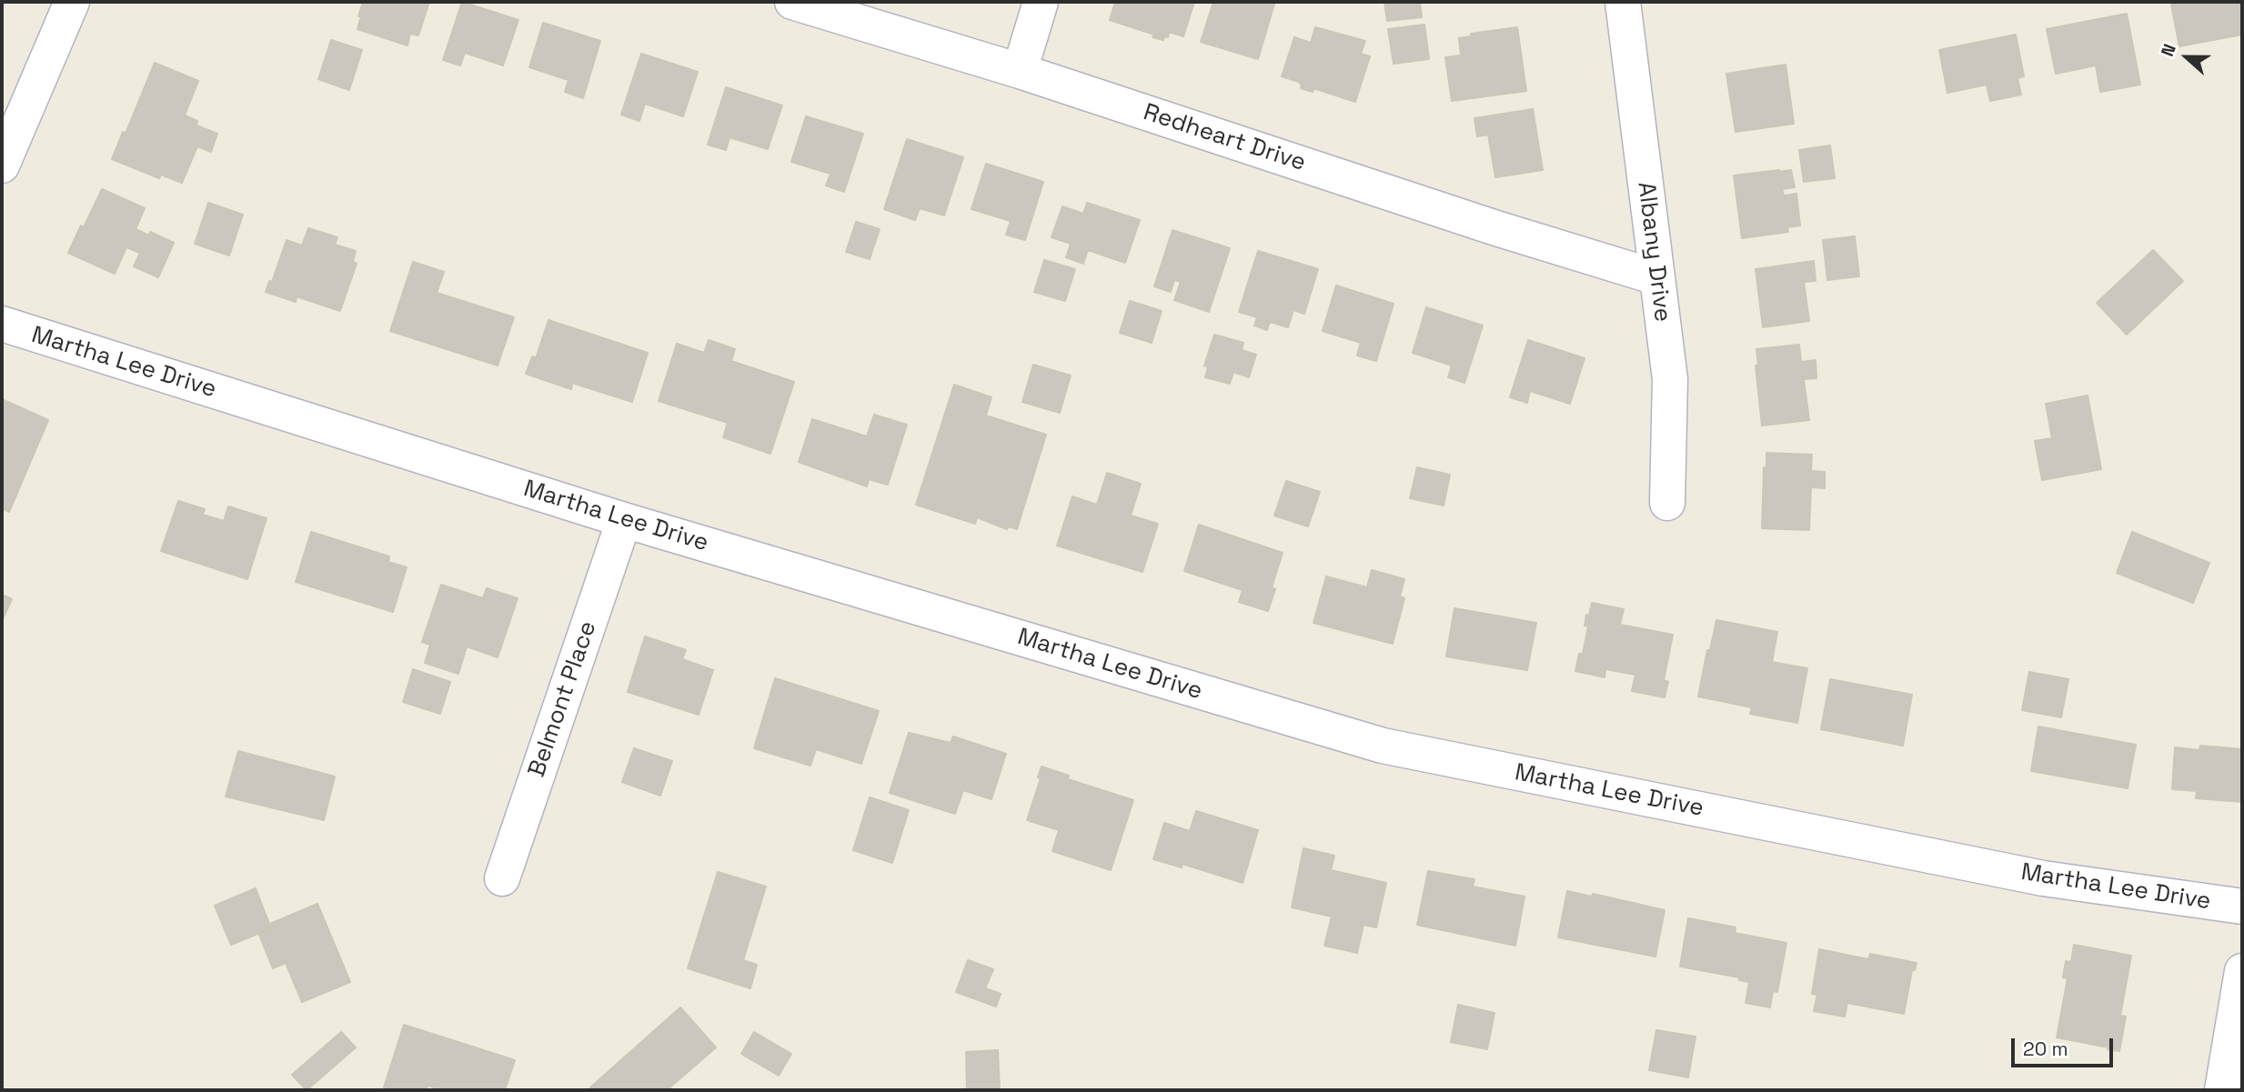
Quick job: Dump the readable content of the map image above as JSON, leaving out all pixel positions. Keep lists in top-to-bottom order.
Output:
{
  "streets": {
    "street": [
      "Redheart Drive",
      "Albany Drive",
      "Martha Lee Drive",
      "Belmont Place"
    ]
  },
  "crossings": [
    ["Redheart Drive", "Albany Drive"],
    ["Martha Lee Drive", "Belmont Place"]
  ],
  "scale_bar": "20 m",
  "north": "left"
}
